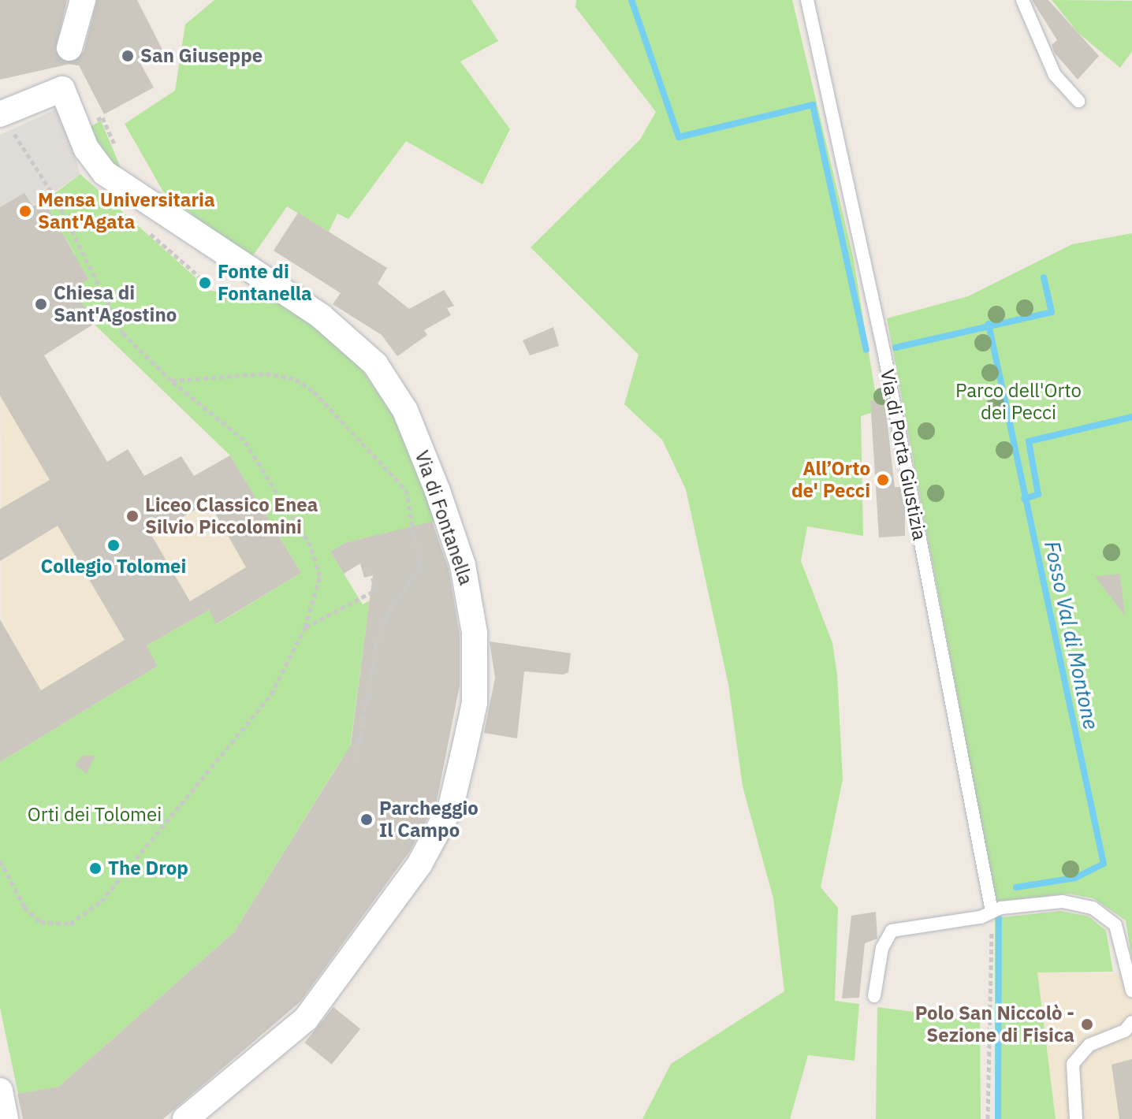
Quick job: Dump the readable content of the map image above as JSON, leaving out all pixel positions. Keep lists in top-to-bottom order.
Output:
{
  "streets": {
    "street": ["Via di Fontanella"],
    "lane": ["Via di Porta Giustizia"]
  },
  "water": ["Fosso Val di Montone"],
  "parks": ["Parco dell'Orto dei Pecci", "Orti dei Tolomei"],
  "places": [
    "San Giuseppe",
    "Mensa Universitaria Sant'Agata",
    "Fonte di Fontanella",
    "Chiesa di Sant'Agostino",
    "All’Orto de' Pecci",
    "Liceo Classico Enea Silvio Piccolomini",
    "Collegio Tolomei",
    "Parcheggio Il Campo",
    "The Drop",
    "Polo San Niccolò - Sezione di Fisica"
  ]
}
